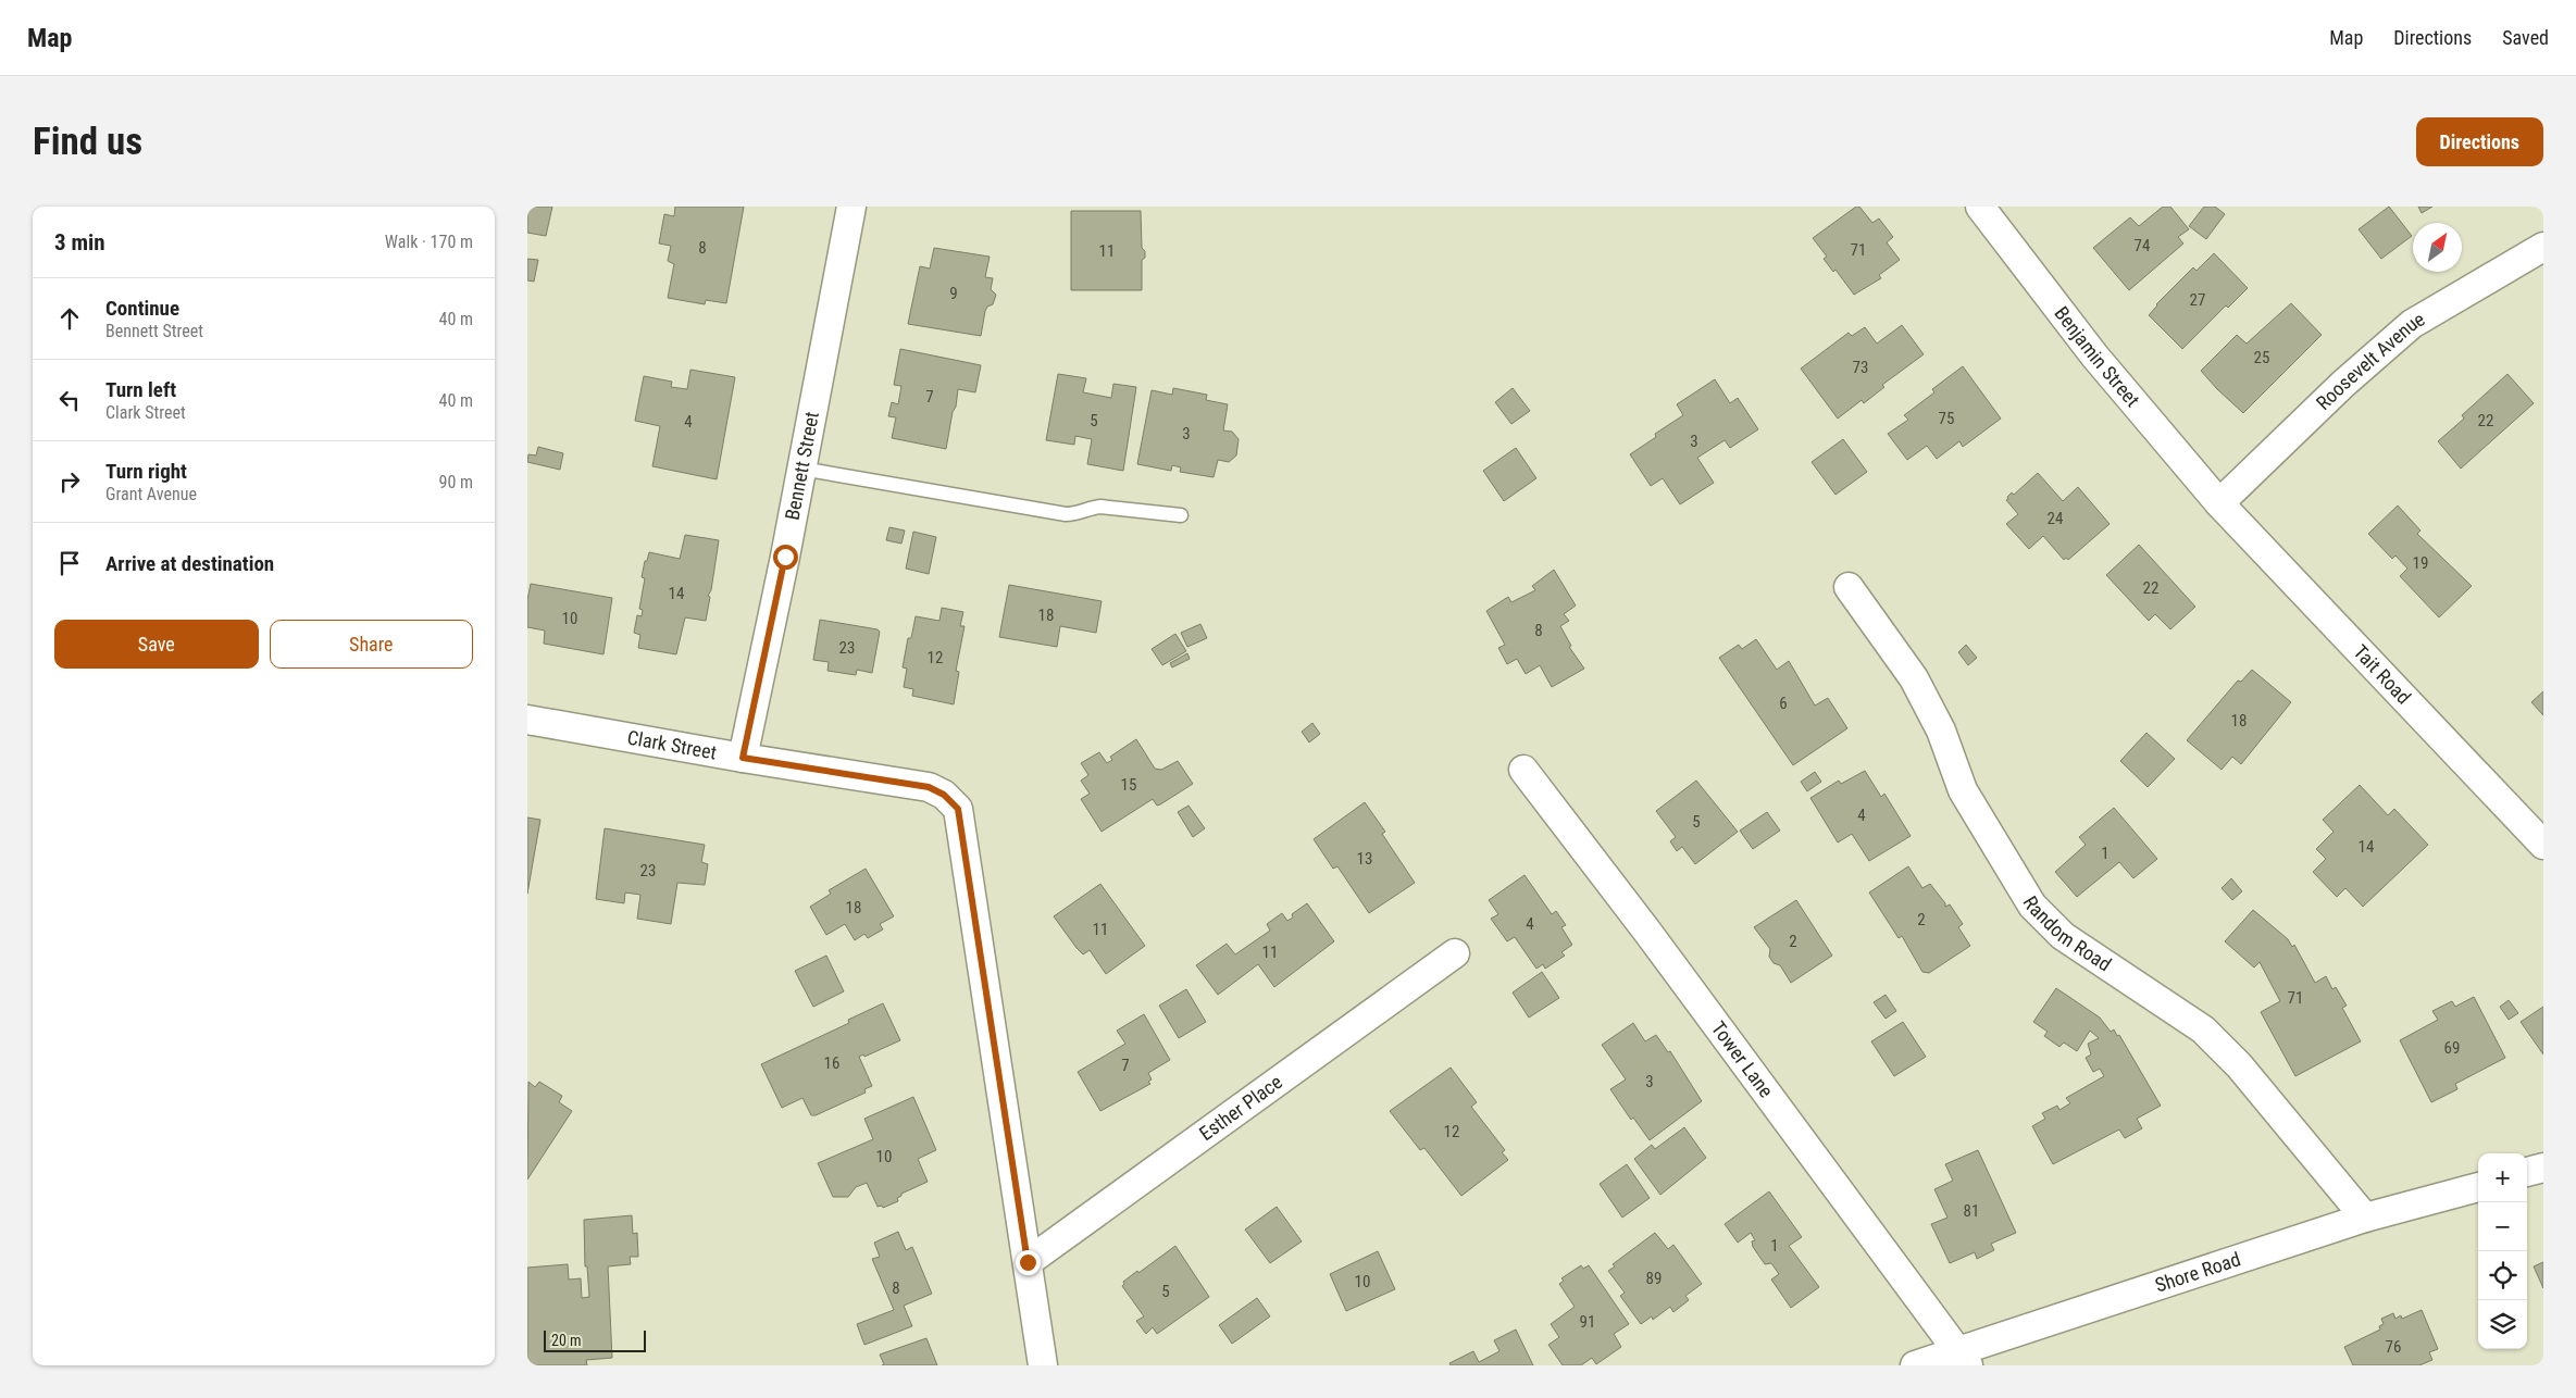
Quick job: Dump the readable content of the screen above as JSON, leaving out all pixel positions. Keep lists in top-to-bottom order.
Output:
{
  "streets": {
    "street": [
      "Benjamin Street",
      "Roosevelt Avenue",
      "Bennett Street",
      "Tait Road",
      "Clark Street",
      "Random Road",
      "Tower Lane",
      "Esther Place",
      "Shore Road"
    ]
  },
  "crossings": [
    ["Benjamin Street", "Roosevelt Avenue"],
    ["Benjamin Street", "Tait Road"],
    ["Roosevelt Avenue", "Tait Road"],
    ["Bennett Street", "Clark Street"],
    ["Clark Street", "Esther Place"],
    ["Random Road", "Shore Road"],
    ["Tower Lane", "Shore Road"]
  ],
  "house_numbers": [
    "74",
    "8",
    "71",
    "11",
    "9",
    "27",
    "25",
    "73",
    "7",
    "75",
    "5",
    "22",
    "4",
    "3",
    "3",
    "24",
    "19",
    "22",
    "14",
    "18",
    "10",
    "8",
    "23",
    "12",
    "6",
    "18",
    "15",
    "4",
    "5",
    "14",
    "1",
    "13",
    "23",
    "18",
    "2",
    "4",
    "11",
    "2",
    "11",
    "71",
    "69",
    "16",
    "7",
    "3",
    "12",
    "10",
    "81",
    "1",
    "89",
    "10",
    "8",
    "5",
    "91",
    "76"
  ],
  "scale_bar": "20 m",
  "north": "top right",
  "page": {
    "header": "Map",
    "nav": ["Map", "Directions", "Saved"],
    "buttons": [
      "Directions",
      ["Save", "Share"]
    ],
    "title": "Find us",
    "heading": ["3 min", "Walk · 170 m"],
    "list": [
      ["Continue", "Bennett Street", "40 m"],
      ["Turn left", "Clark Street", "40 m"],
      ["Turn right", "Grant Avenue", "90 m"],
      "Arrive at destination"
    ],
    "map_buttons": ["+", "−"],
    "scale": "20 m"
  }
}
